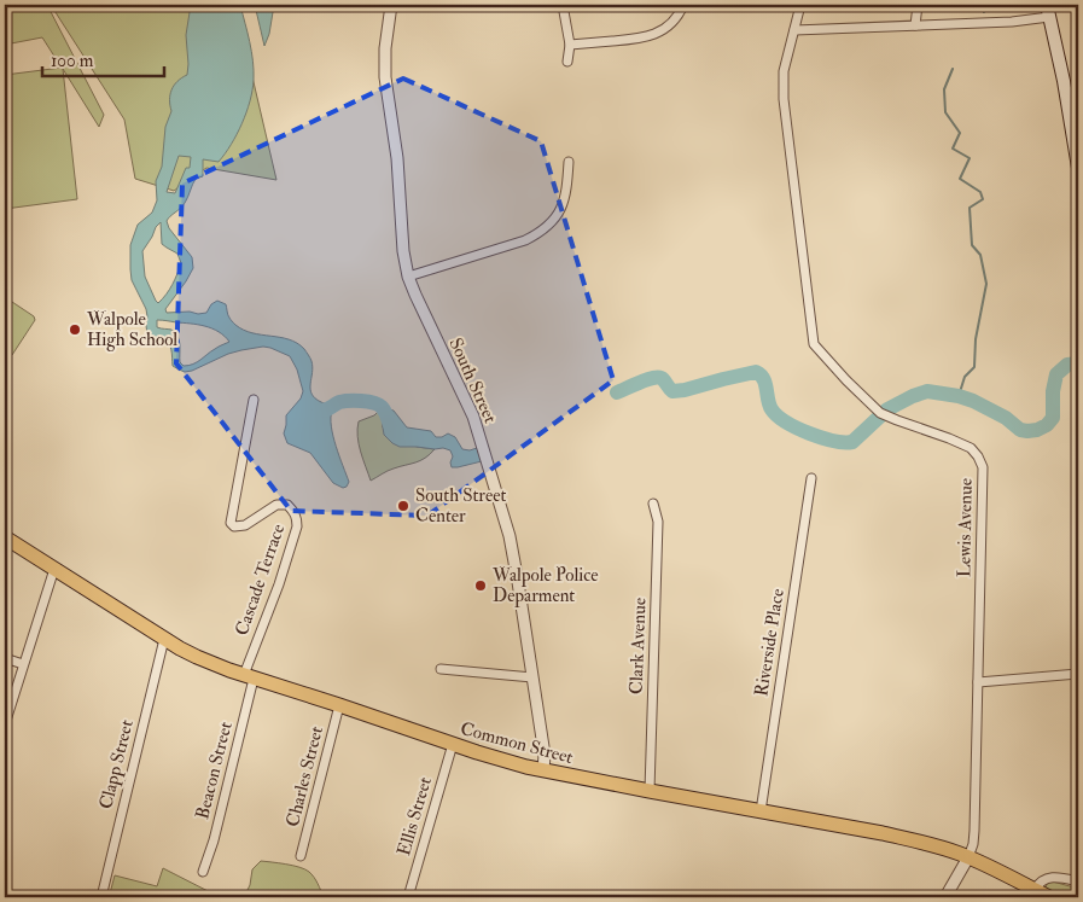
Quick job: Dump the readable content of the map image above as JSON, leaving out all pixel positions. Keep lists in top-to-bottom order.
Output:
{
  "streets": {
    "main road": ["Common Street"],
    "street": [
      "South Street",
      "Lewis Avenue",
      "Cascade Terrace",
      "Riverside Place",
      "Clark Avenue",
      "Clapp Street",
      "Beacon Street",
      "Charles Street",
      "Ellis Street"
    ]
  },
  "crossings": [
    ["South Street", "Common Street"],
    ["Lewis Avenue", "Common Street"],
    ["Cascade Terrace", "Common Street"],
    ["Cascade Terrace", "Beacon Street"],
    ["Riverside Place", "Common Street"],
    ["Clark Avenue", "Common Street"],
    ["Common Street", "Clapp Street"],
    ["Common Street", "Beacon Street"],
    ["Common Street", "Charles Street"],
    ["Common Street", "Ellis Street"]
  ],
  "places": ["Walpole High School", "South Street Center", "Walpole Police Deparment"],
  "scale_bar": "100 m"
}
